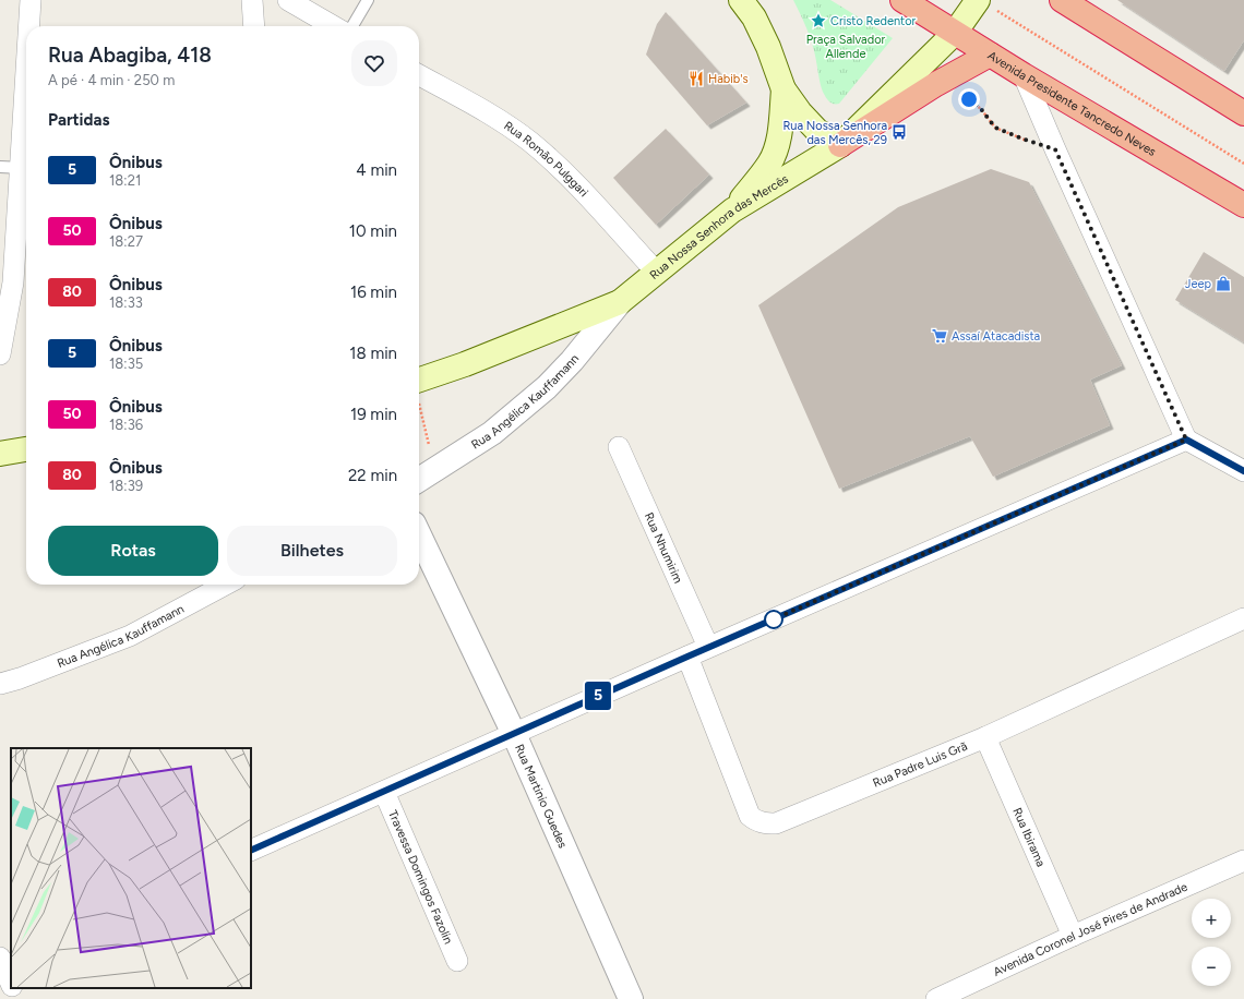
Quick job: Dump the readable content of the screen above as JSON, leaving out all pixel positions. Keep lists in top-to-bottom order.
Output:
{
  "streets": {
    "highway": ["Avenida Presidente Tancredo Neves"],
    "main road": ["Rua Nossa Senhora das Mercês"],
    "street": [
      "Rua Romão Pulggari",
      "Rua Angélica Kauffamann",
      "Rua Nhumirim",
      "Rua Padre Luis Grã",
      "Rua Martinio Guedes",
      "Rua Ibirama",
      "Travessa Domingos Fazolin",
      "Avenida Coronel José Pires de Andrade"
    ]
  },
  "crossings": [
    ["Avenida Presidente Tancredo Neves", "Rua Nossa Senhora das Mercês"],
    ["Rua Romão Pulggari", "Rua Nossa Senhora das Mercês"],
    ["Rua Nossa Senhora das Mercês", "Rua Angélica Kauffamann"],
    ["Rua Padre Luis Grã", "Rua Ibirama"],
    ["Rua Ibirama", "Avenida Coronel José Pires de Andrade"]
  ],
  "parks": ["Praça Salvador Allende"],
  "places": {
    "place": ["Cristo Redentor"],
    "restaurant": ["Habib's"],
    "bus stop": ["Rua Nossa Senhora das Mercês, 29"],
    "shop": ["Jeep"],
    "supermarket": ["Assaí Atacadista"]
  },
  "lines": ["bus line 5"],
  "page": {
    "on_map": "5",
    "heading": [
      ["Rua Abagiba, 418", "A pé · 4 min · 250 m"],
      "Partidas"
    ],
    "list": [
      {
        "mark": "5",
        "name": "Ônibus",
        "note": "18:21",
        "value": "4 min"
      },
      {
        "mark": "50",
        "name": "Ônibus",
        "note": "18:27",
        "value": "10 min"
      },
      {
        "mark": "80",
        "name": "Ônibus",
        "note": "18:33",
        "value": "16 min"
      },
      {
        "mark": "5",
        "name": "Ônibus",
        "note": "18:35",
        "value": "18 min"
      },
      {
        "mark": "50",
        "name": "Ônibus",
        "note": "18:36",
        "value": "19 min"
      },
      {
        "mark": "80",
        "name": "Ônibus",
        "note": "18:39",
        "value": "22 min"
      }
    ],
    "buttons": ["Rotas", "Bilhetes"],
    "map_buttons": ["+", "−"]
  }
}
